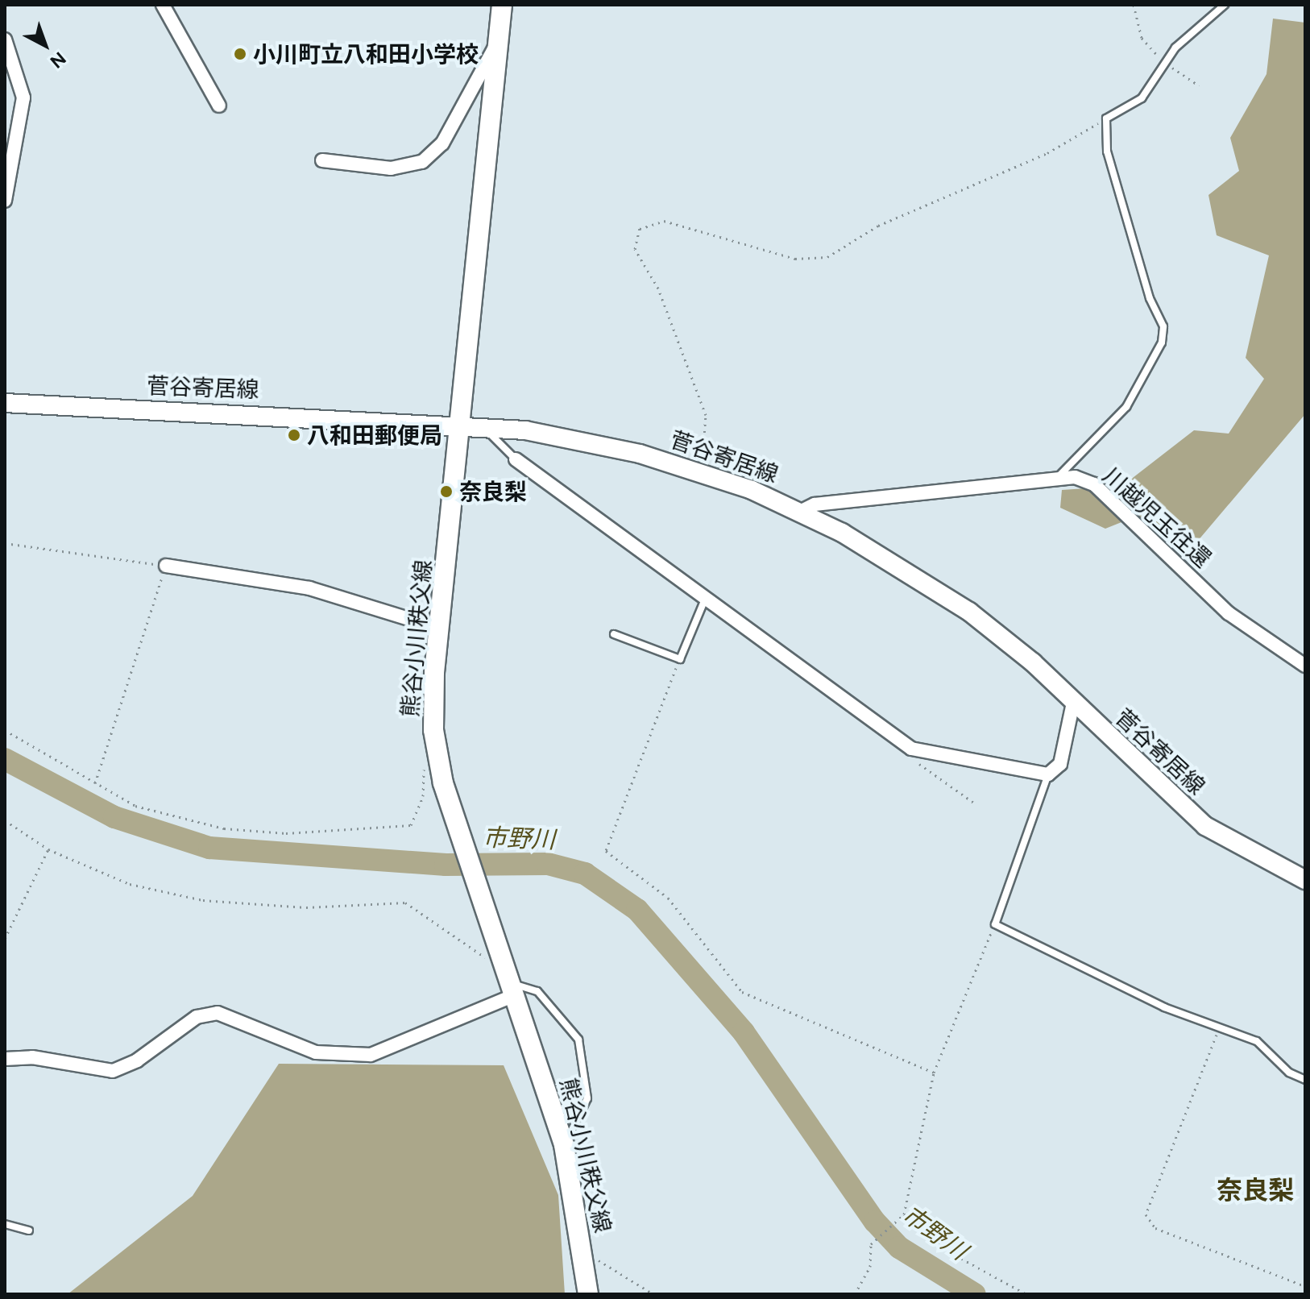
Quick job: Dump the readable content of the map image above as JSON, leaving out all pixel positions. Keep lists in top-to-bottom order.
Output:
{
  "streets": {
    "main road": ["菅谷寄居線", "熊谷小川秩父線"],
    "street": ["川越児玉往還"]
  },
  "crossings": [
    ["菅谷寄居線", "川越児玉往還"],
    ["菅谷寄居線", "熊谷小川秩父線"]
  ],
  "districts": ["奈良梨"],
  "water": ["市野川"],
  "places": ["小川町立八和田小学校", "八和田郵便局", "奈良梨"],
  "north": "bottom right"
}
